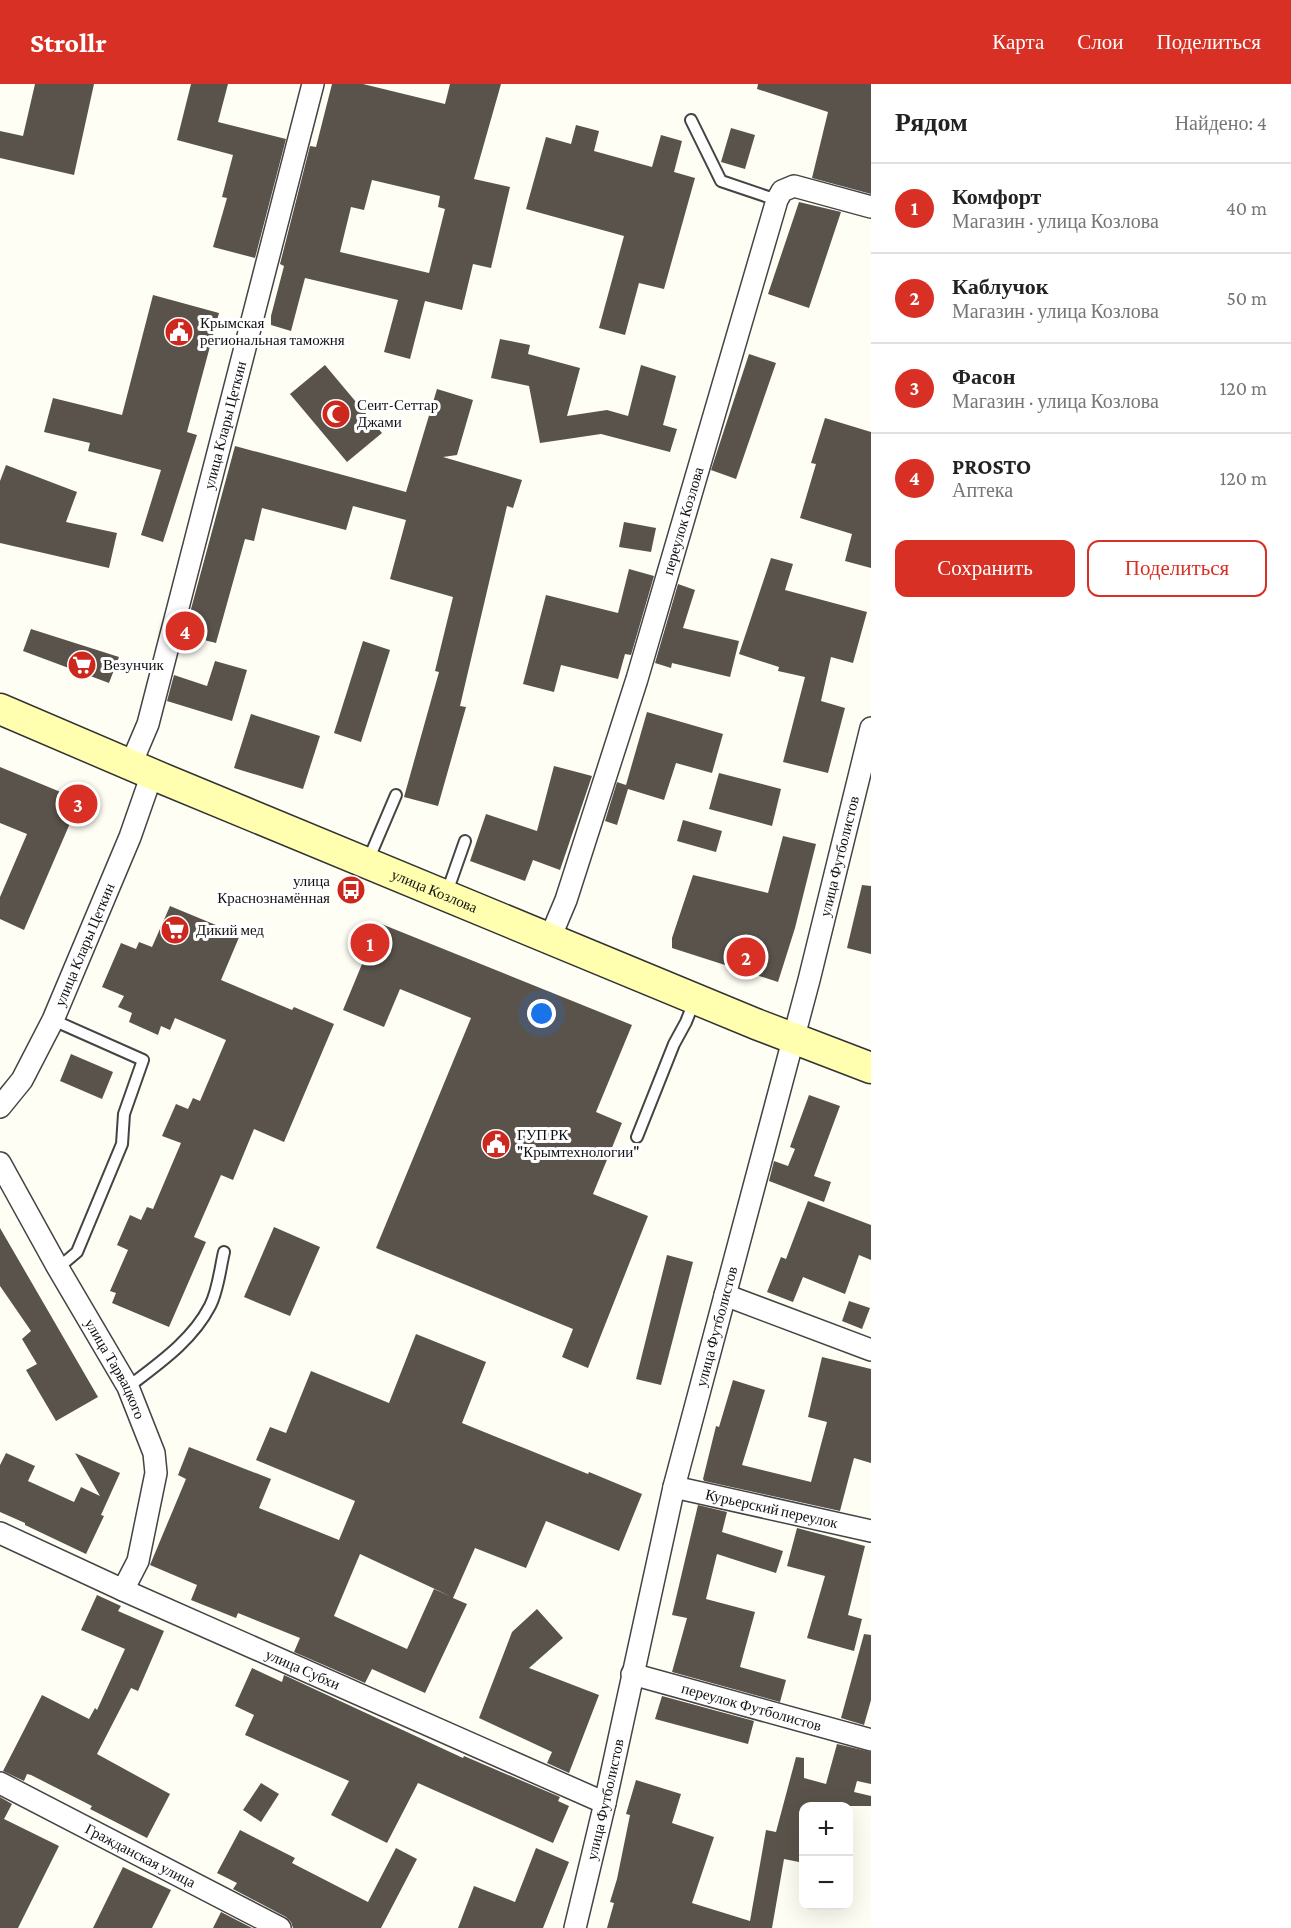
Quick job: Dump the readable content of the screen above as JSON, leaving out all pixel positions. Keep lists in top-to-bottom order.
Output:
{
  "streets": {
    "main road": ["улица Козлова"],
    "street": [
      "улица Клары Цеткин",
      "переулок Козлова",
      "улица Футболистов",
      "улица Тарвацкого",
      "Курьерский переулок",
      "улица Субхи",
      "переулок Футболистов",
      "Гражданская улица"
    ]
  },
  "crossings": [
    ["улица Клары Цеткин", "улица Козлова"],
    ["переулок Козлова", "улица Козлова"],
    ["улица Футболистов", "улица Козлова"],
    ["улица Футболистов", "Курьерский переулок"],
    ["улица Футболистов", "улица Субхи"],
    ["улица Футболистов", "переулок Футболистов"],
    ["улица Тарвацкого", "улица Субхи"]
  ],
  "places": {
    "public building": ["Крымская региональная таможня", "ГУП РК \"Крымтехнологии\""],
    "mosque": ["Сеит-Сеттар Джами"],
    "supermarket": ["Везунчик", "Дикий мед"],
    "bus stop": ["улица Краснознамённая"]
  },
  "page": {
    "header": "Strollr",
    "nav": ["Карта", "Слои", "Поделиться"],
    "heading": ["Рядом", "Найдено: 4"],
    "list": [
      {
        "mark": "1",
        "name": "Комфорт",
        "note": "Магазин · улица Козлова",
        "value": "40 m"
      },
      {
        "mark": "2",
        "name": "Каблучок",
        "note": "Магазин · улица Козлова",
        "value": "50 m"
      },
      {
        "mark": "3",
        "name": "Фасон",
        "note": "Магазин · улица Козлова",
        "value": "120 m"
      },
      {
        "mark": "4",
        "name": "PROSTO",
        "note": "Аптека",
        "value": "120 m"
      }
    ],
    "buttons": ["Сохранить", "Поделиться"],
    "pins": [
      "4",
      "3",
      "1",
      "2"
    ],
    "map_buttons": ["+", "−"]
  }
}
